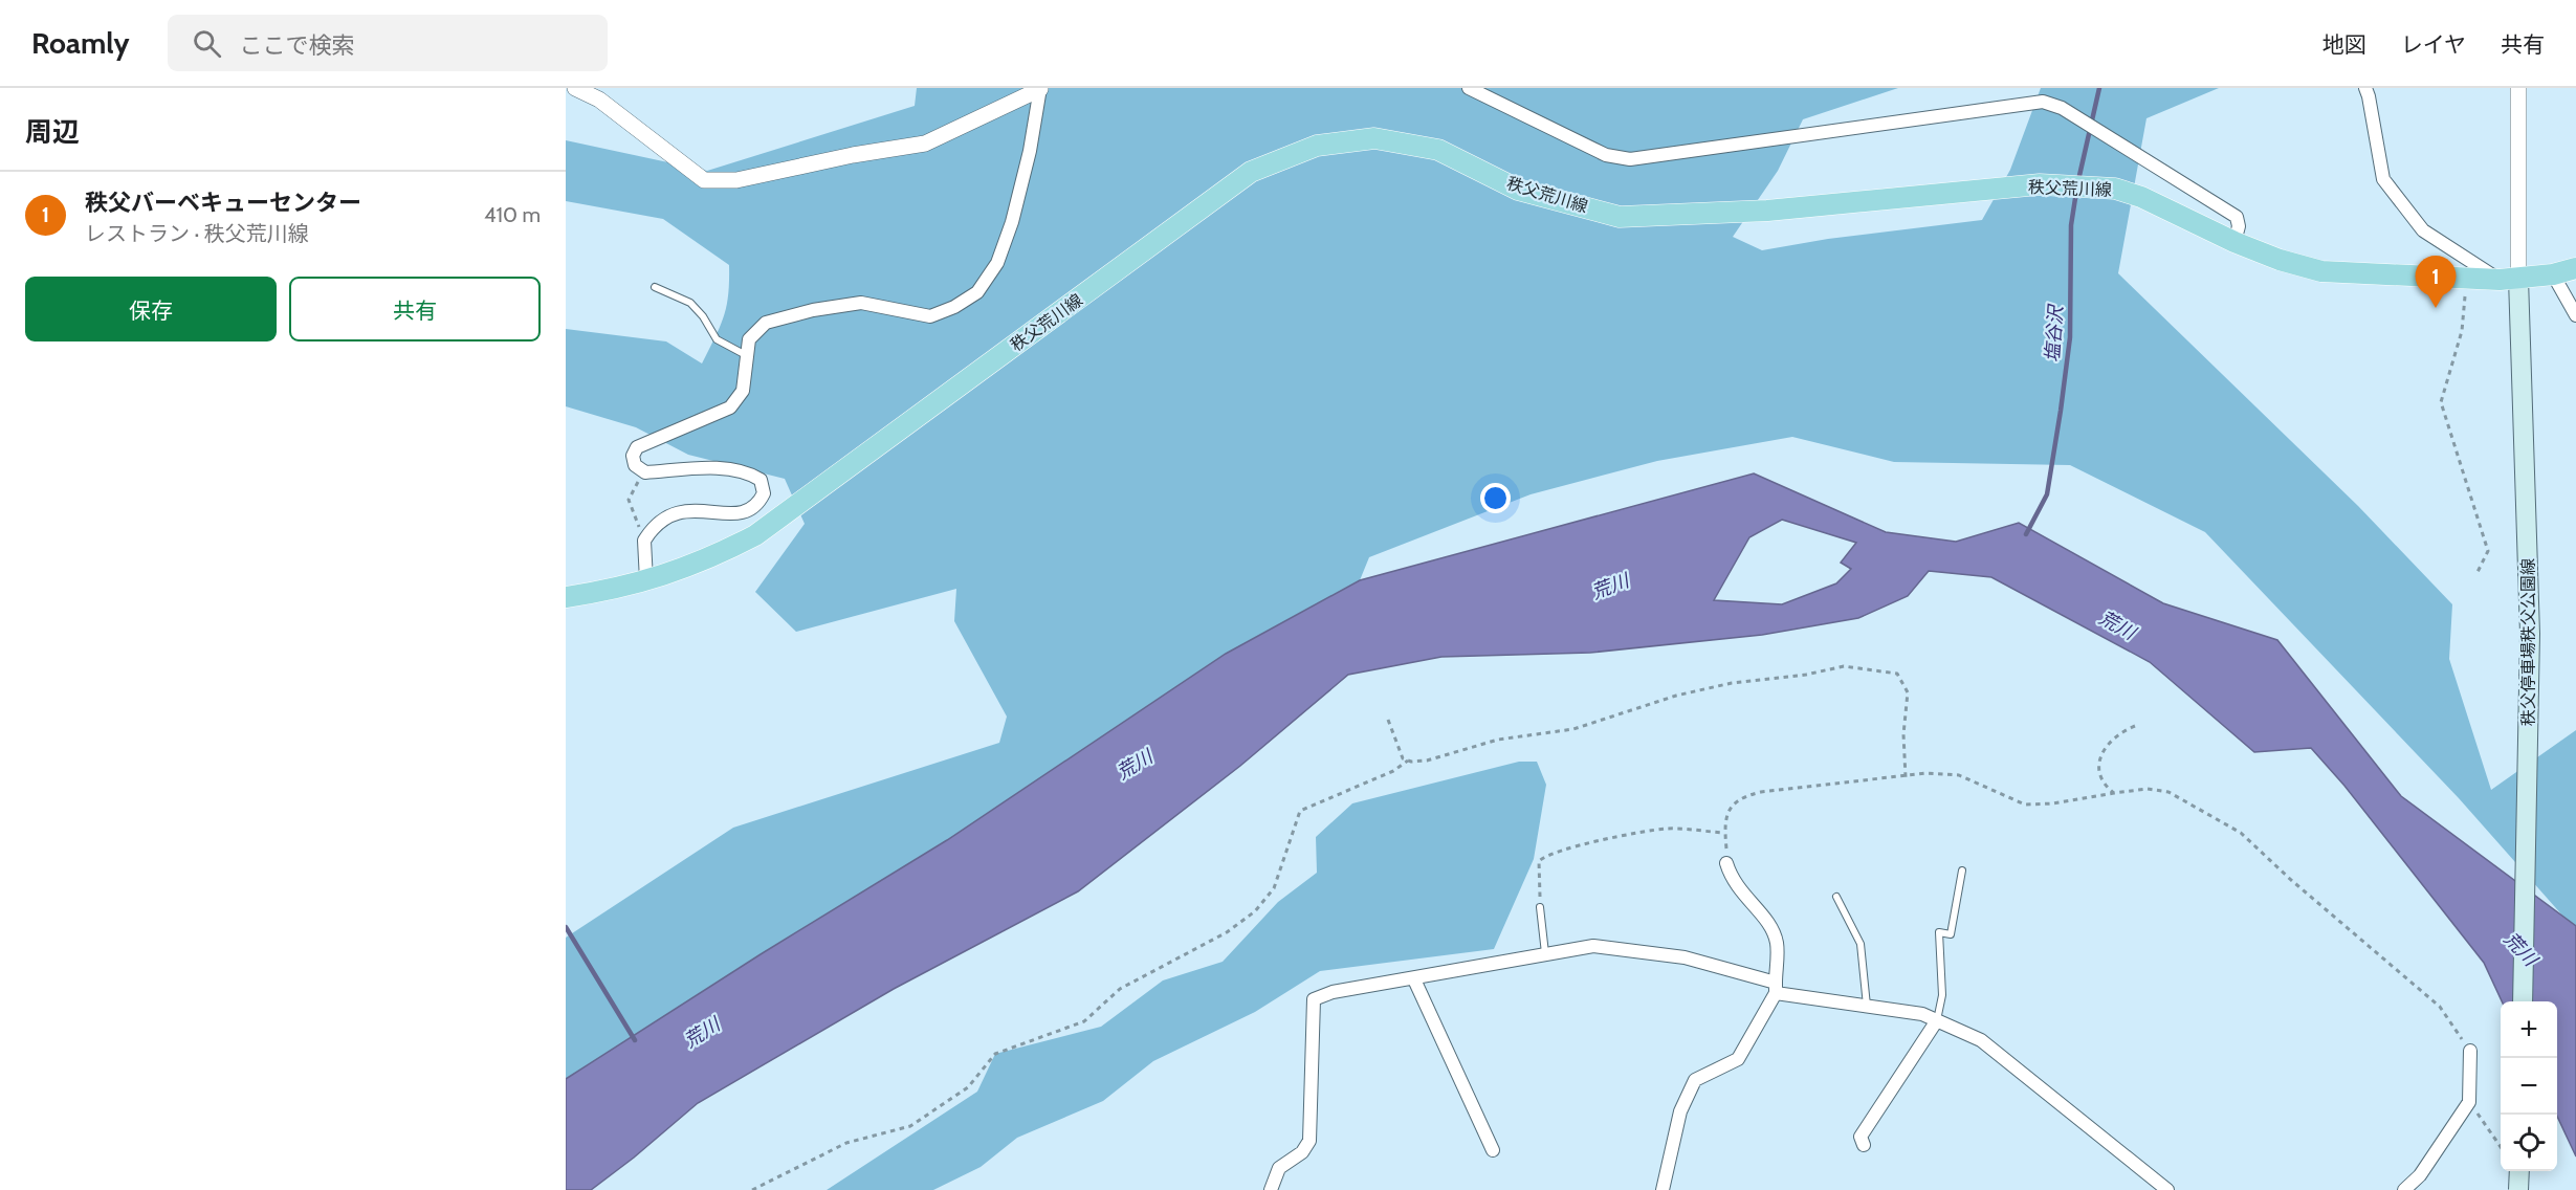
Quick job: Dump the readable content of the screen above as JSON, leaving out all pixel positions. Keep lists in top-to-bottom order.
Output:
{
  "streets": {
    "main road": ["秩父荒川線", "秩父停車場秩父公園線"]
  },
  "crossings": [
    ["秩父荒川線", "秩父停車場秩父公園線"]
  ],
  "water": ["塩谷沢", "荒川"],
  "page": {
    "header": "Roamly",
    "search": "ここで検索",
    "nav": ["地図", "レイヤ", "共有"],
    "heading": "周辺",
    "list": [
      {
        "mark": "1",
        "name": "秩父バーベキューセンター",
        "note": "レストラン · 秩父荒川線",
        "value": "410 m"
      }
    ],
    "pins": "1",
    "buttons": ["保存", "共有"],
    "map_buttons": ["+", "−"]
  }
}
